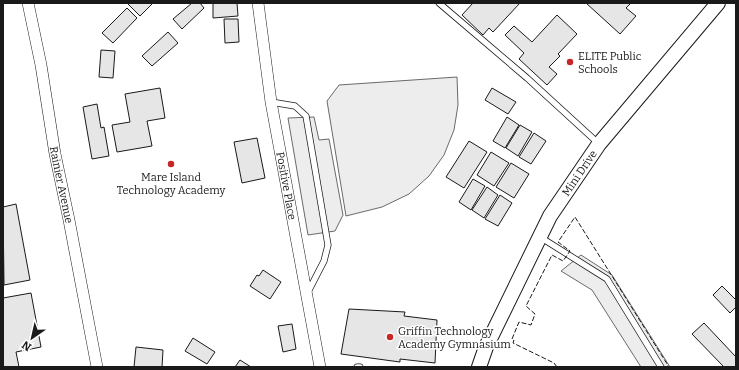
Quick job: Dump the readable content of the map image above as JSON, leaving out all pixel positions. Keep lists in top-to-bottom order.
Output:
{
  "streets": {
    "street": ["Mini Drive", "Rainier Avenue", "Positive Place"]
  },
  "places": ["ELITE Public Schools", "Mare Island Technology Academy", "Griffin Technology Academy Gymnasium"],
  "north": "bottom left"
}
